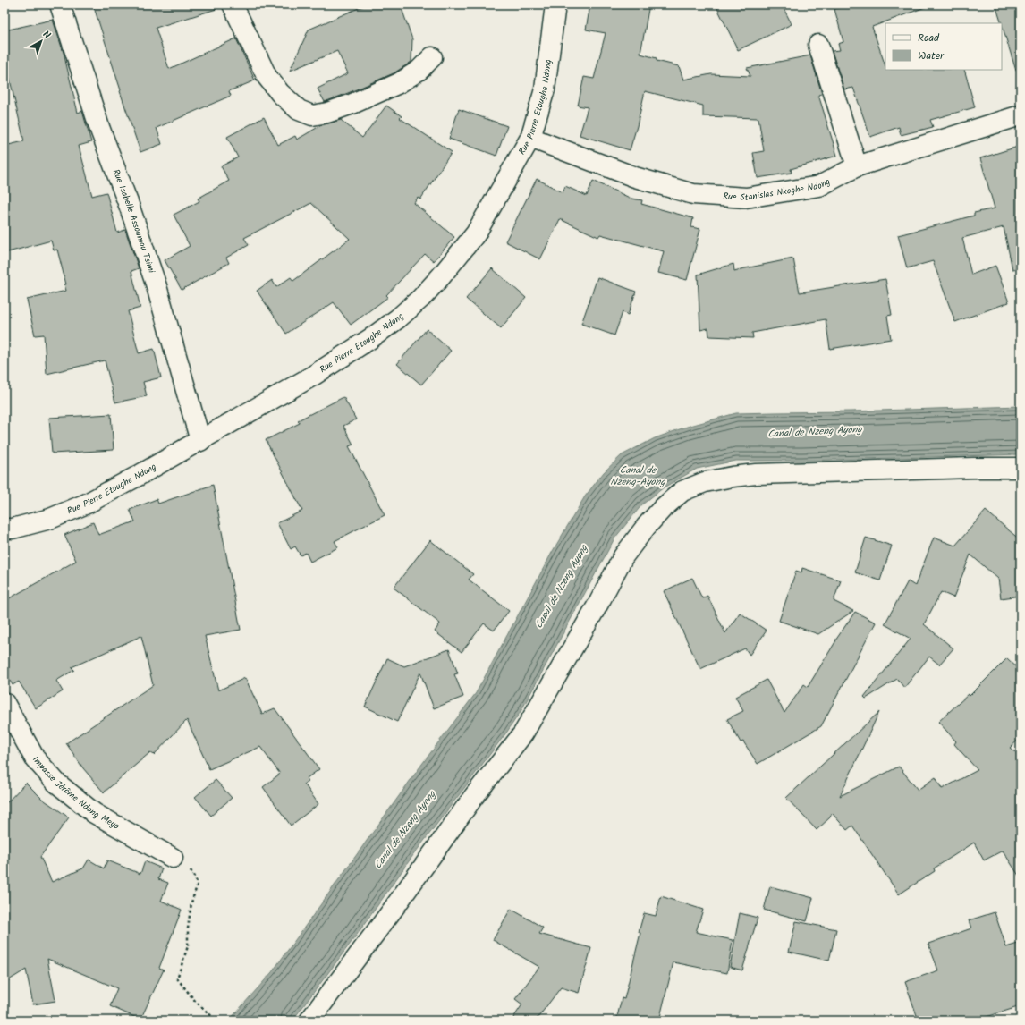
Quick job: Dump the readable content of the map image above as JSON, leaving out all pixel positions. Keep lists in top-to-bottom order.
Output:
{
  "streets": {
    "street": [
      "Rue Pierre Etoughe Ndong",
      "Rue Stanislas Nkoghe Ndong",
      "Rue Isabelle Assoumou Tsimi",
      "Impasse Jérôme Ndong Meyo"
    ]
  },
  "crossings": [
    ["Rue Pierre Etoughe Ndong", "Rue Stanislas Nkoghe Ndong"],
    ["Rue Pierre Etoughe Ndong", "Rue Isabelle Assoumou Tsimi"]
  ],
  "water": ["Canal de Nzeng Ayong", "Canal de Nzeng-Ayong"],
  "legend": ["Road", "Water"],
  "north": "top right"
}
